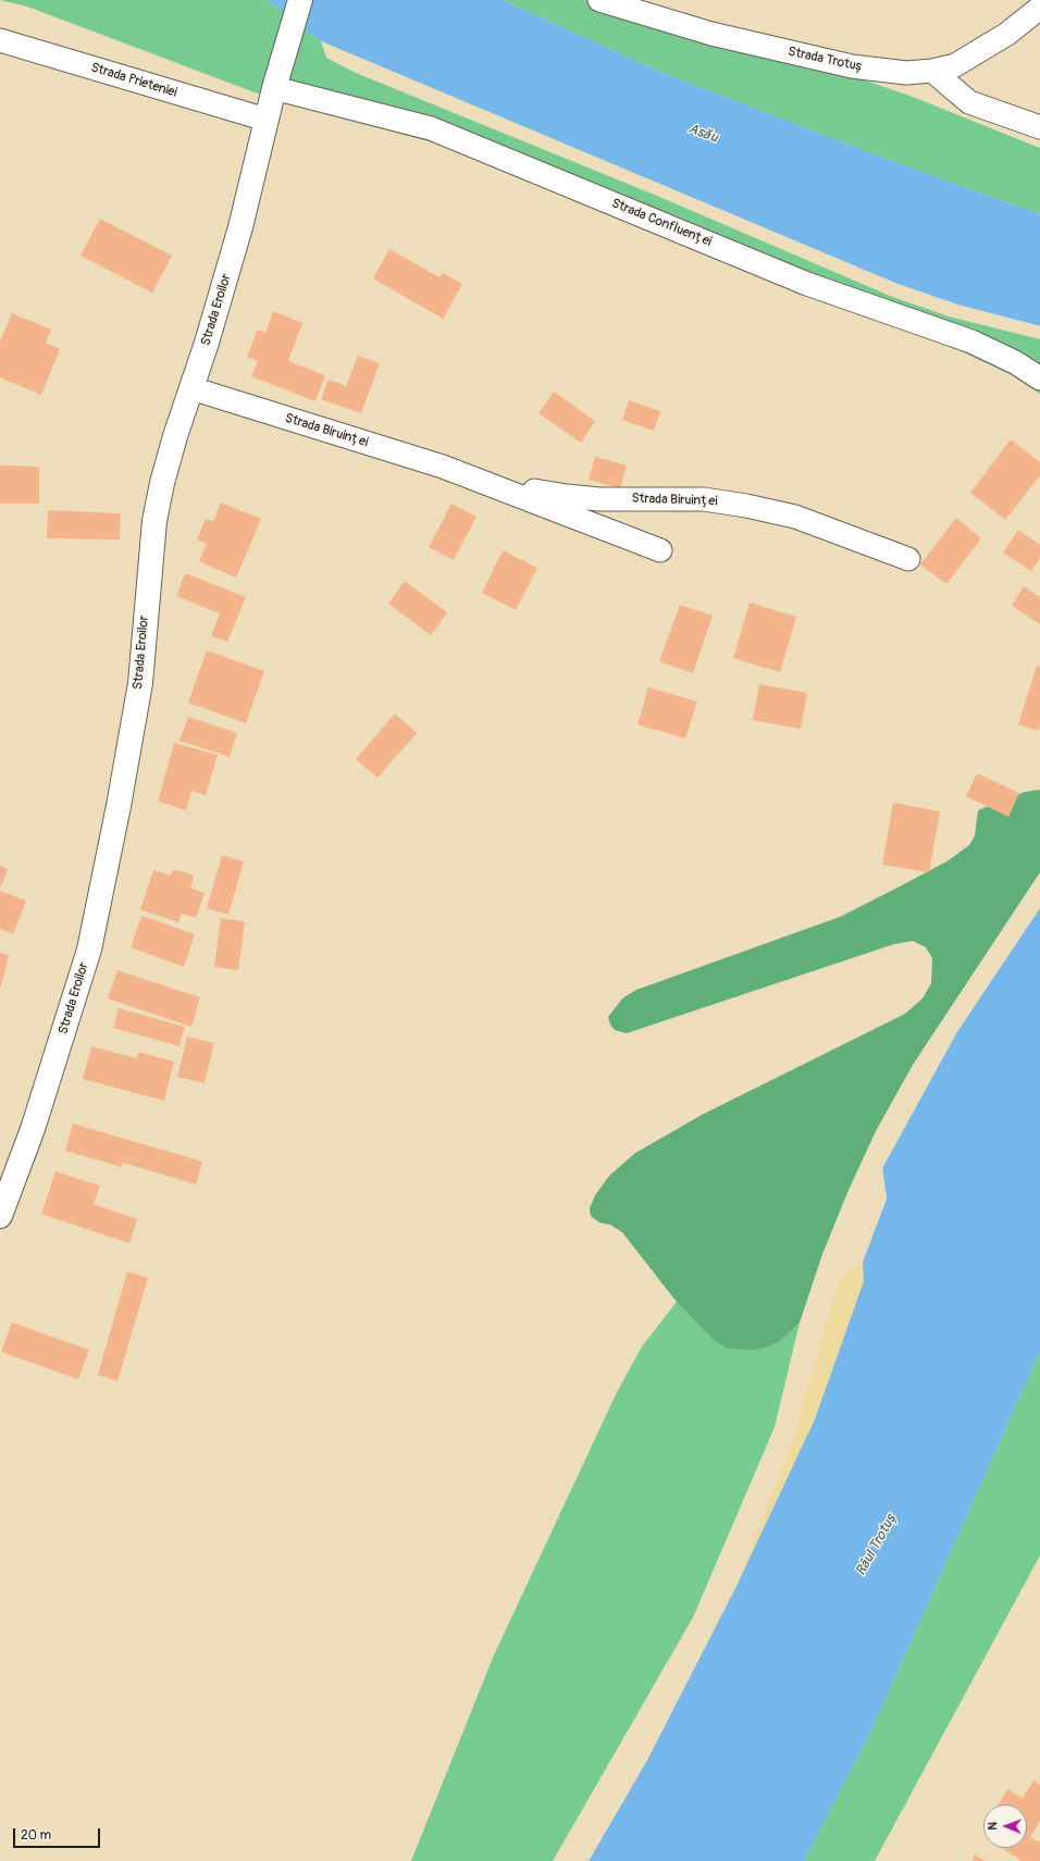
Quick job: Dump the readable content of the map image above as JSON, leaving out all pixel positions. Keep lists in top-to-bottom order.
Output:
{
  "streets": {
    "main road": ["Strada Eroilor"],
    "street": [
      "Strada Trotuș",
      "Strada Prieteniei",
      "Strada Confluenței",
      "Strada Biruinței"
    ]
  },
  "crossings": [
    ["Strada Prieteniei", "Strada Eroilor"],
    ["Strada Confluenței", "Strada Eroilor"],
    ["Strada Eroilor", "Strada Biruinței"]
  ],
  "water": ["Asău", "Râul Trotuș"],
  "scale_bar": "20 m",
  "north": "left"
}
